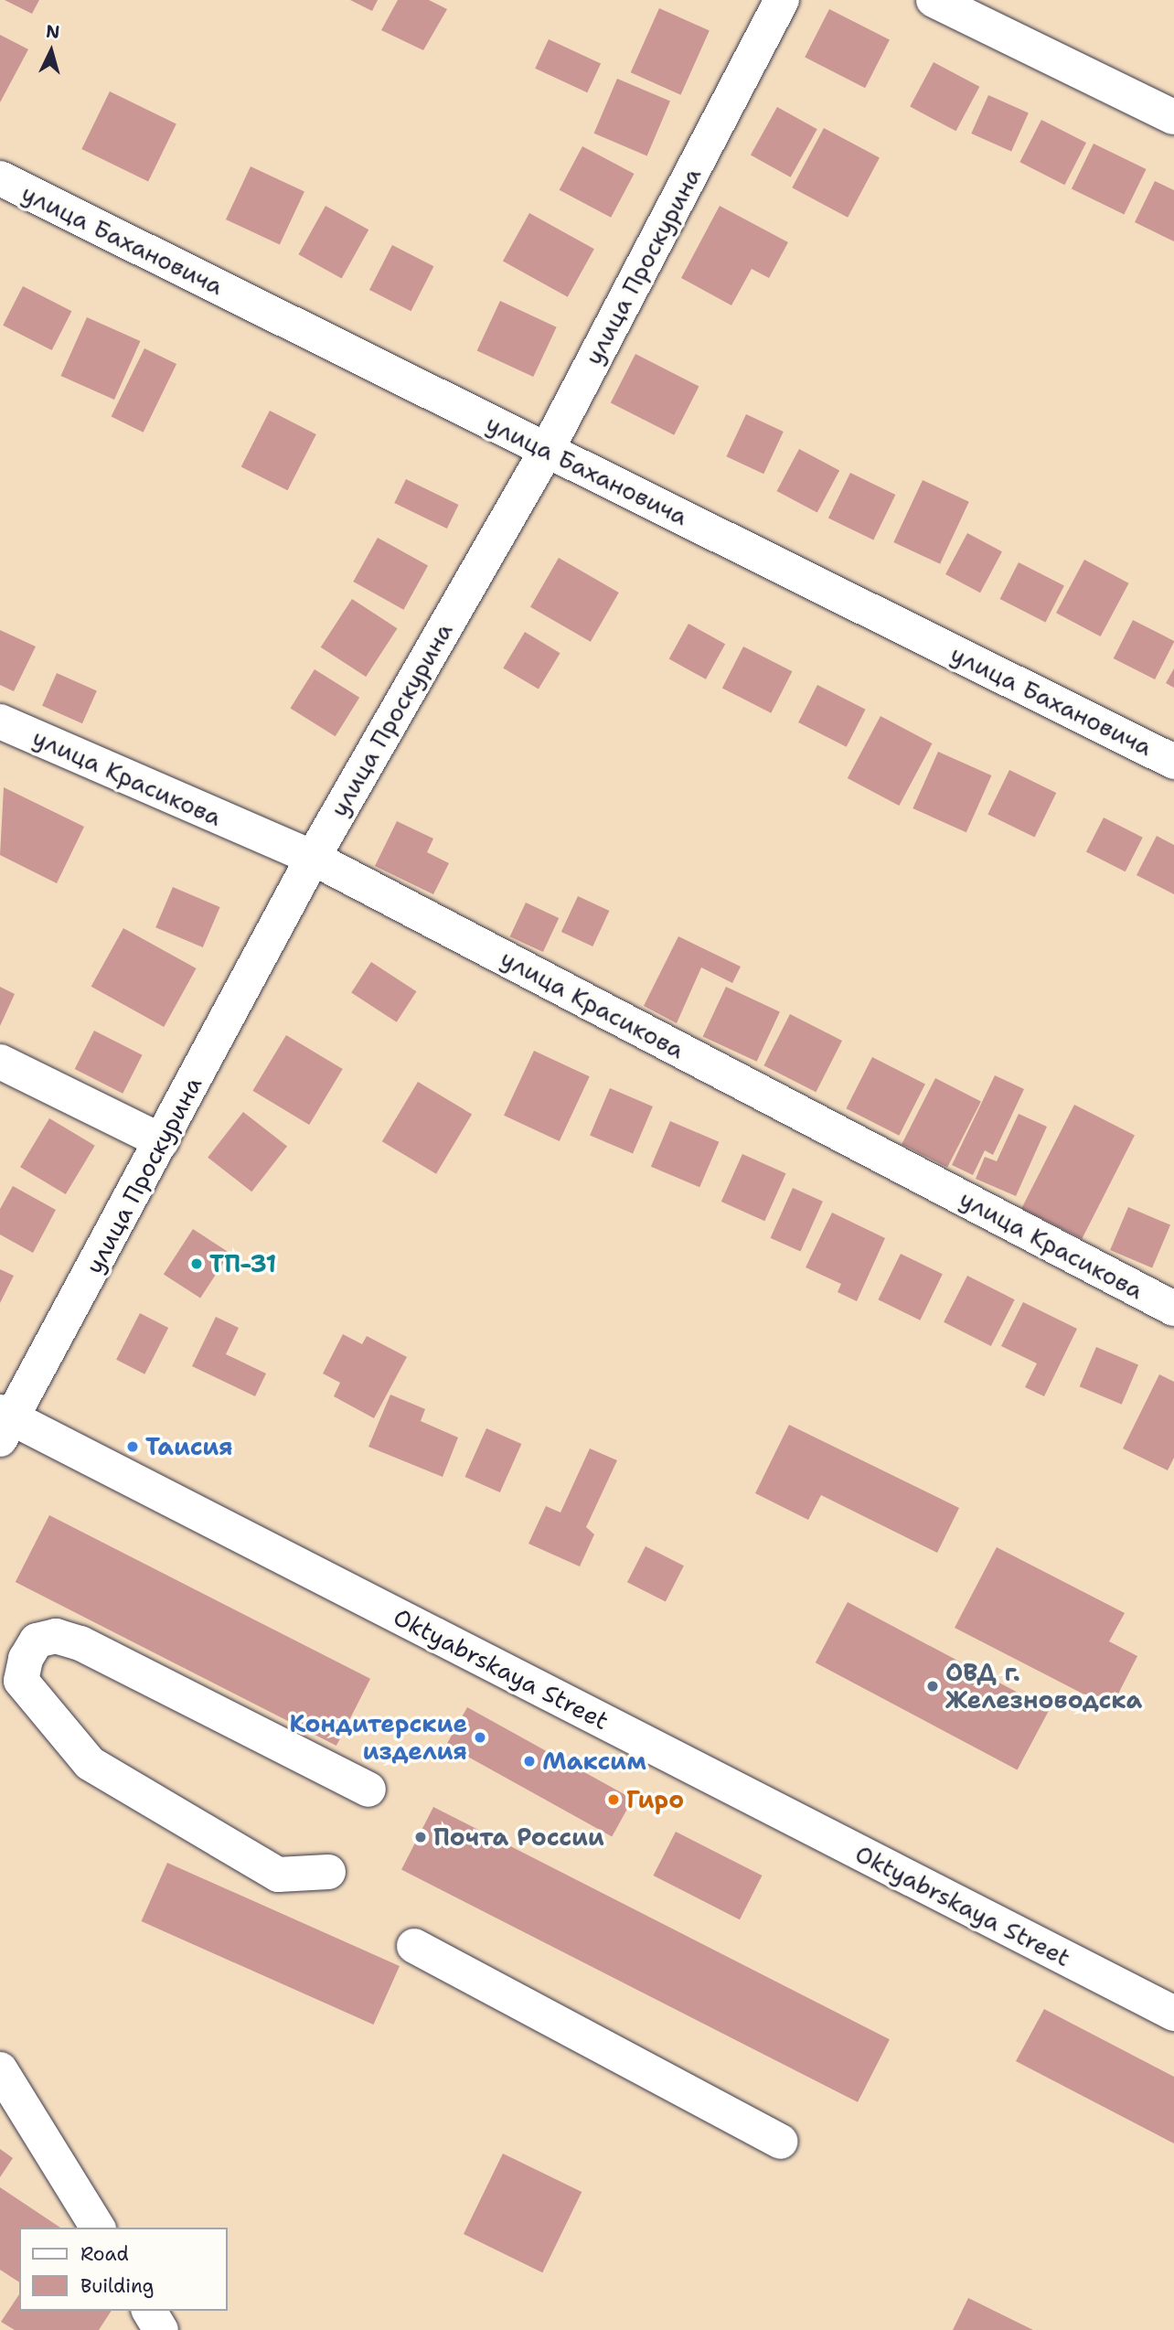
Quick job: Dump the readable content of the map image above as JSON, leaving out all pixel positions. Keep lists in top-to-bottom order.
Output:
{
  "streets": {
    "street": [
      "улица Бахановича",
      "улица Проскурина",
      "улица Красикова",
      "Oktyabrskaya Street"
    ]
  },
  "crossings": [
    ["улица Бахановича", "улица Проскурина"],
    ["улица Проскурина", "улица Красикова"],
    ["улица Проскурина", "Oktyabrskaya Street"]
  ],
  "places": [
    "ТП-31",
    "Таисия",
    "ОВД г. Железноводска",
    "Кондитерские изделия",
    "Максим",
    "Гиро",
    "Почта России"
  ],
  "legend": ["Road", "Building"],
  "north": "top"
}
